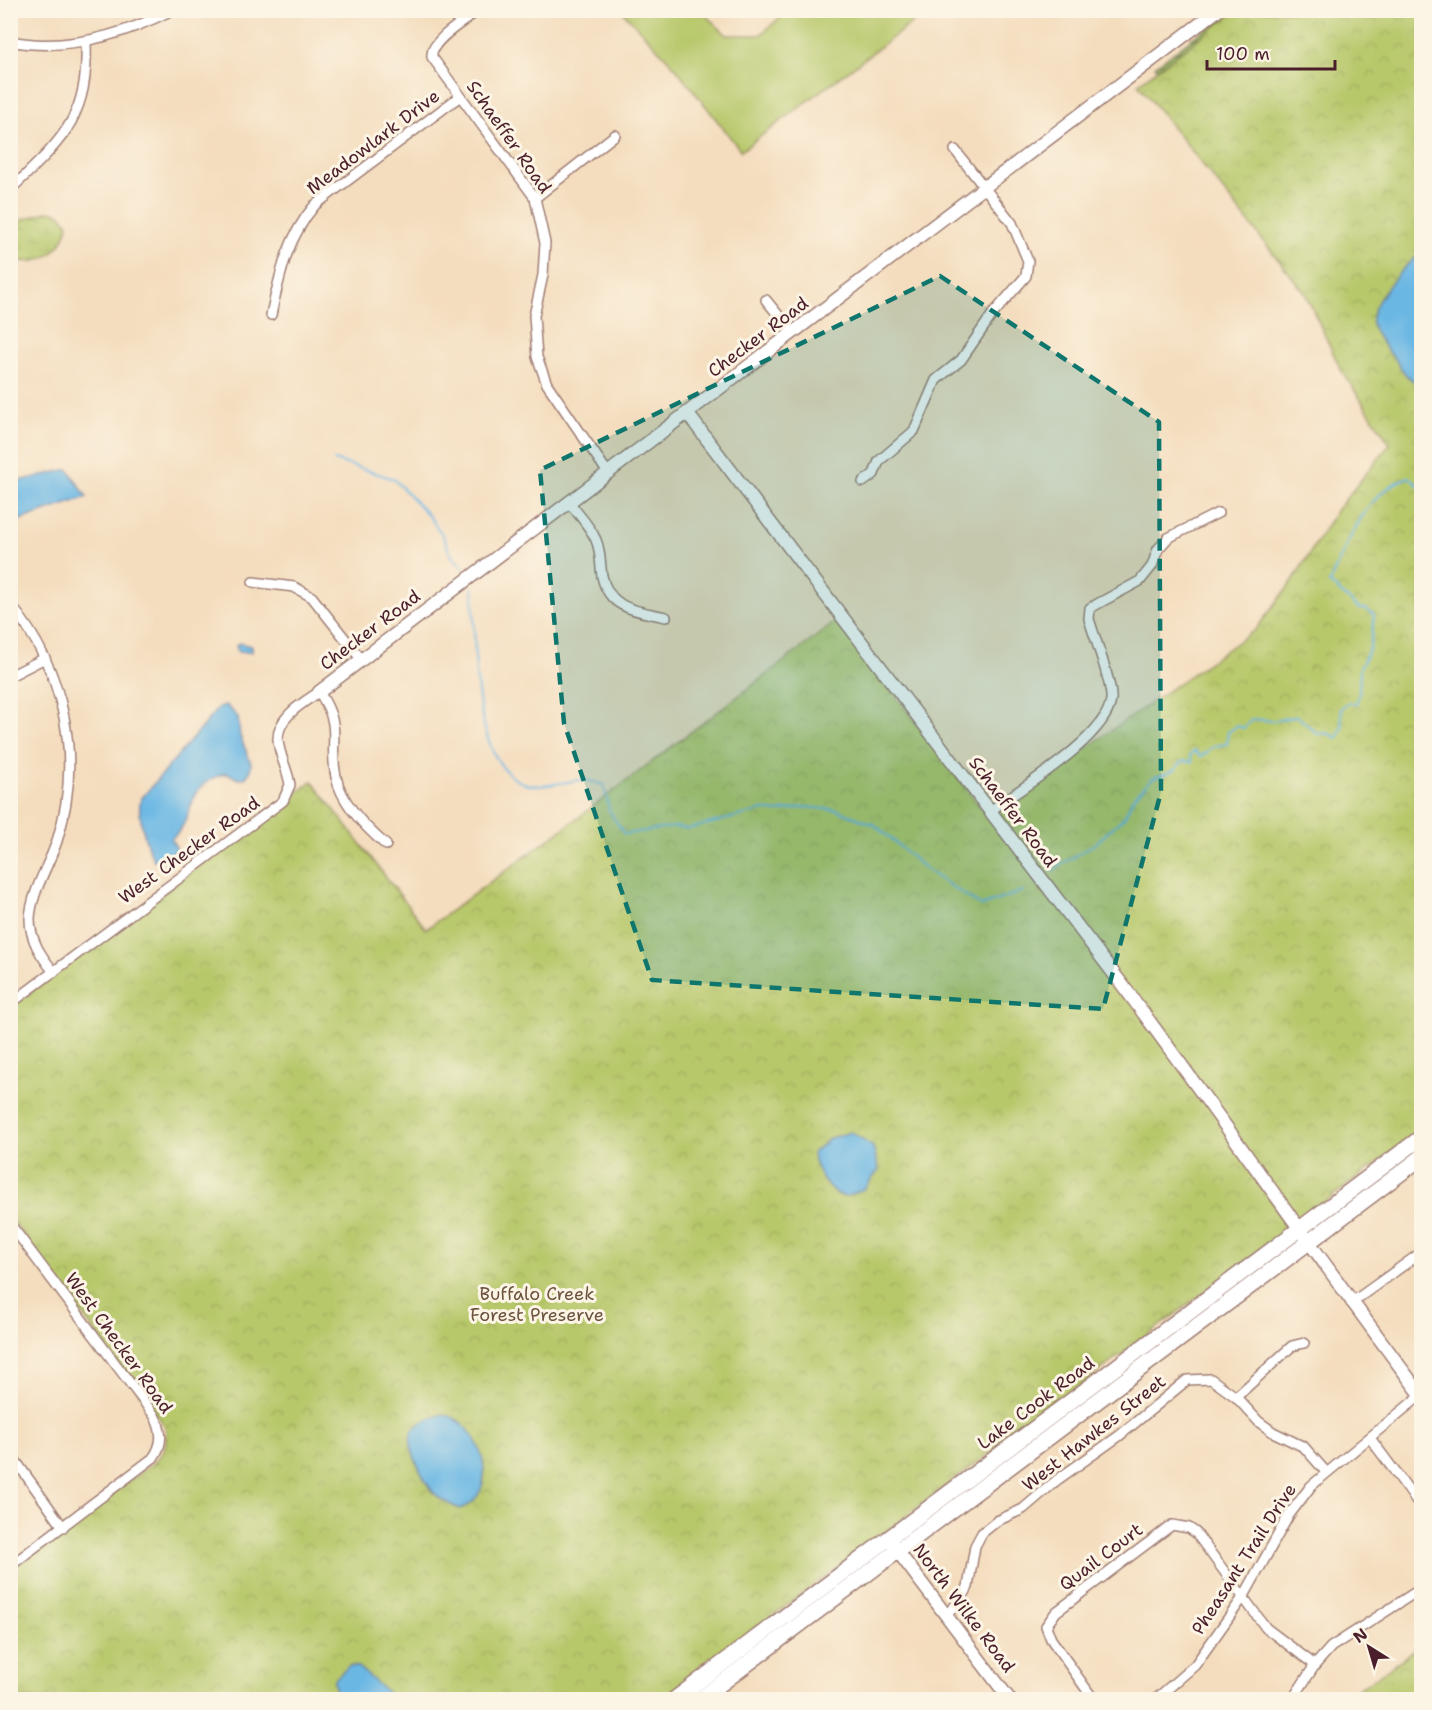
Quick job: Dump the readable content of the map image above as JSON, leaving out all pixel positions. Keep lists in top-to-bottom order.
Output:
{
  "streets": {
    "main road": ["Lake Cook Road"],
    "street": [
      "Schaeffer Road",
      "Meadowlark Drive",
      "Checker Road",
      "West Checker Road",
      "West Hawkes Street",
      "Quail Court",
      "Pheasant Trail Drive",
      "North Wilke Road"
    ]
  },
  "crossings": [
    ["Schaeffer Road", "Meadowlark Drive"],
    ["Schaeffer Road", "Checker Road"],
    ["Schaeffer Road", "Lake Cook Road"],
    ["Schaeffer Road", "Pheasant Trail Drive"],
    ["Checker Road", "West Checker Road"],
    ["Lake Cook Road", "North Wilke Road"],
    ["West Hawkes Street", "Pheasant Trail Drive"],
    ["West Hawkes Street", "North Wilke Road"],
    ["Quail Court", "Pheasant Trail Drive"]
  ],
  "parks": ["Buffalo Creek Forest Preserve"],
  "scale_bar": "100 m",
  "north": "top left"
}
